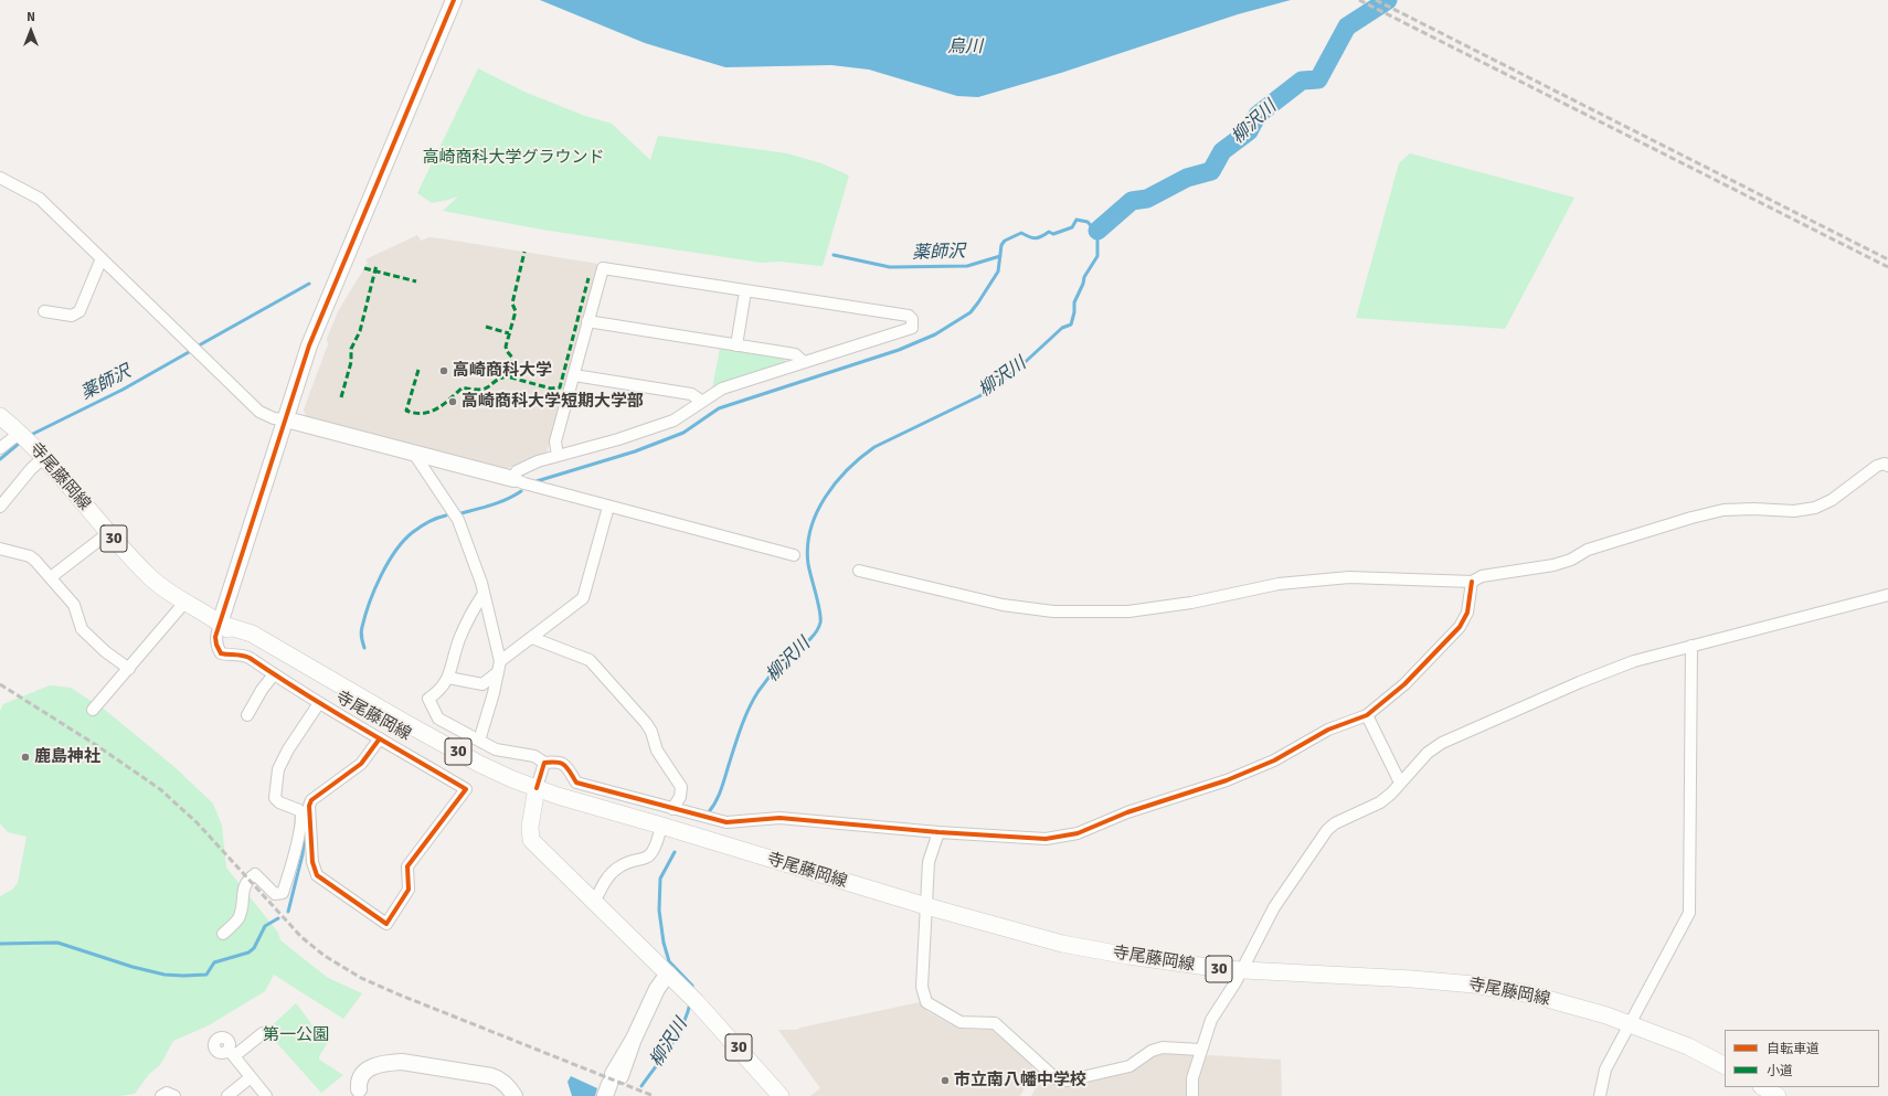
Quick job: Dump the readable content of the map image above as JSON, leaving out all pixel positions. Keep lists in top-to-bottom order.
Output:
{
  "streets": {
    "main road": ["寺尾藤岡線", "30"]
  },
  "crossings": [
    ["寺尾藤岡線", "30"]
  ],
  "water": ["烏川", "柳沢川", "薬師沢"],
  "parks": ["高崎商科大学グラウンド", "第一公園"],
  "places": [
    "高崎商科大学",
    "高崎商科大学短期大学部",
    "鹿島神社",
    "市立南八幡中学校"
  ],
  "legend": ["自転車道", "小道"],
  "north": "top"
}
